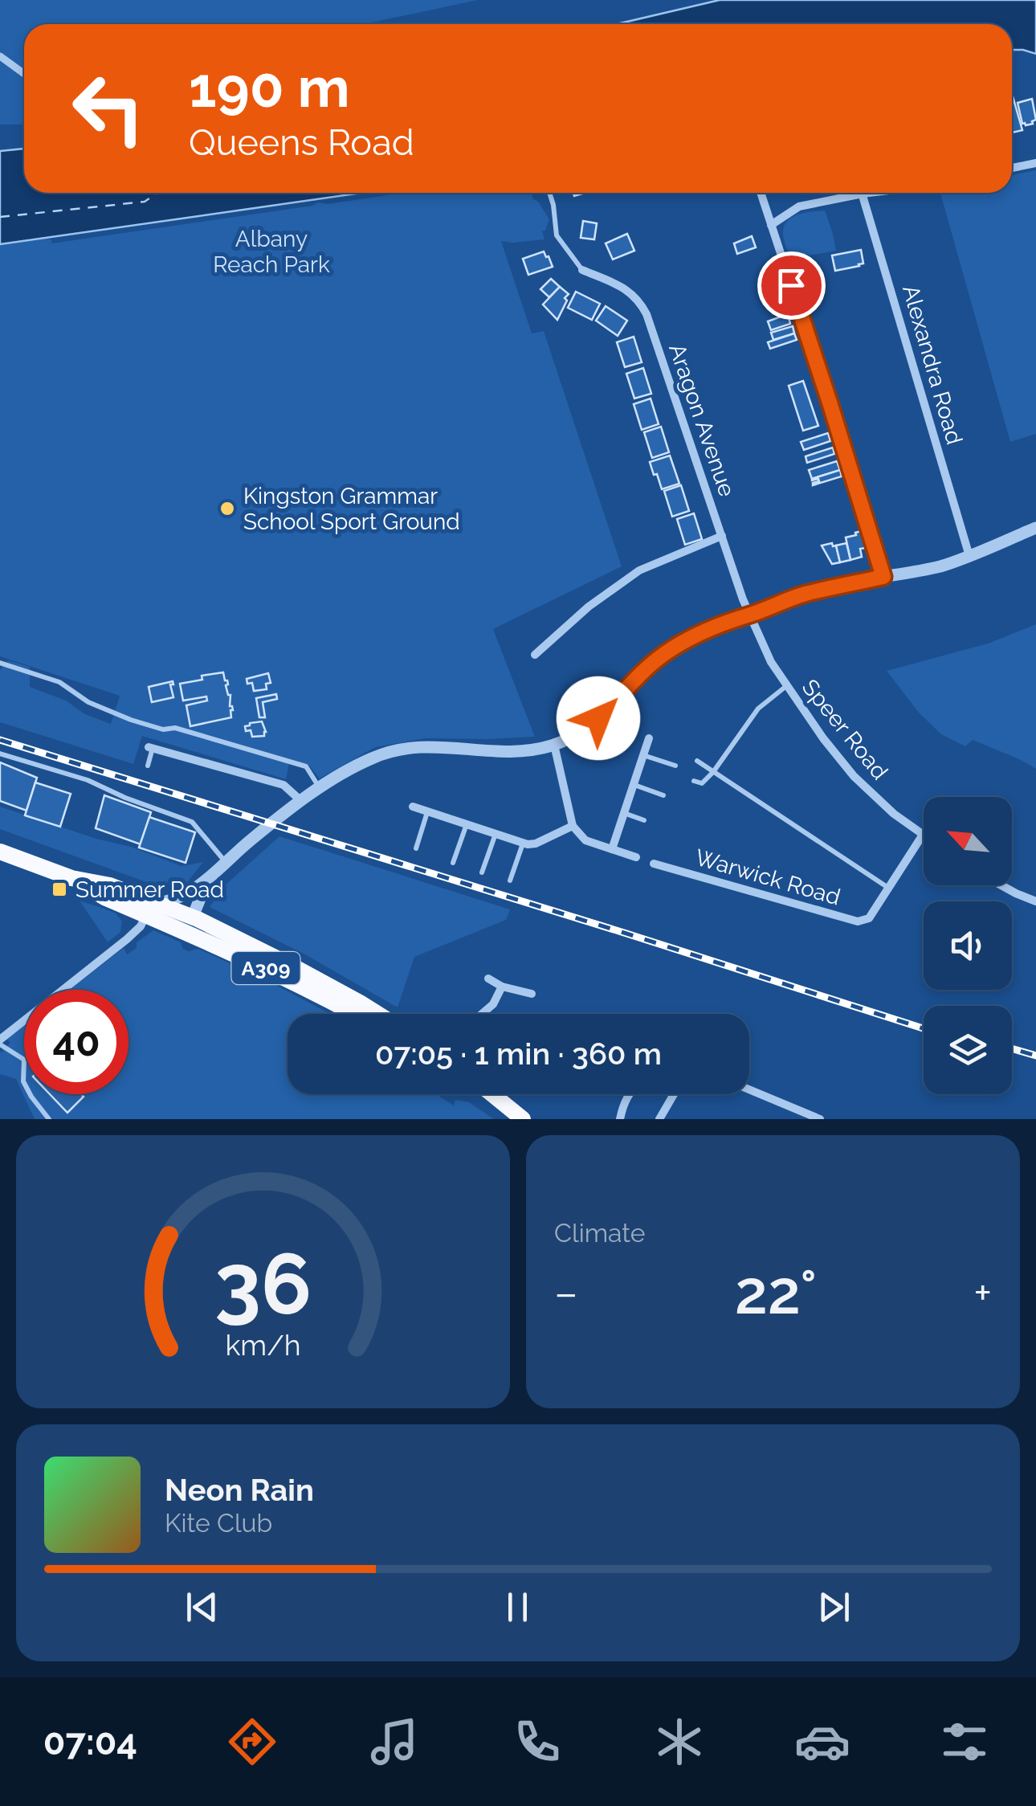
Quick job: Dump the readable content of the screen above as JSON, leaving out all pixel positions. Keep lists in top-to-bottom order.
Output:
{
  "streets": {
    "highway": ["A309"],
    "street": [
      "Alexandra Road",
      "Aragon Avenue",
      "Speer Road",
      "Warwick Road"
    ]
  },
  "crossings": [
    ["Aragon Avenue", "Speer Road"],
    ["Speer Road", "Warwick Road"]
  ],
  "parks": ["Albany Reach Park"],
  "places": {
    "other": ["Kingston Grammar School Sport Ground"],
    "transit": ["Summer Road"]
  },
  "north": "top left",
  "page": {
    "turn": ["190 m", "Queens Road"],
    "limit": "40",
    "trip": "07:05 · 1 min · 360 m",
    "tile": "Climate",
    "heat": ["−", "22°", "+"],
    "song": ["Neon Rain", "Kite Club"],
    "tabs": "07:04",
    "gauge": ["36", "km/h"]
  }
}
